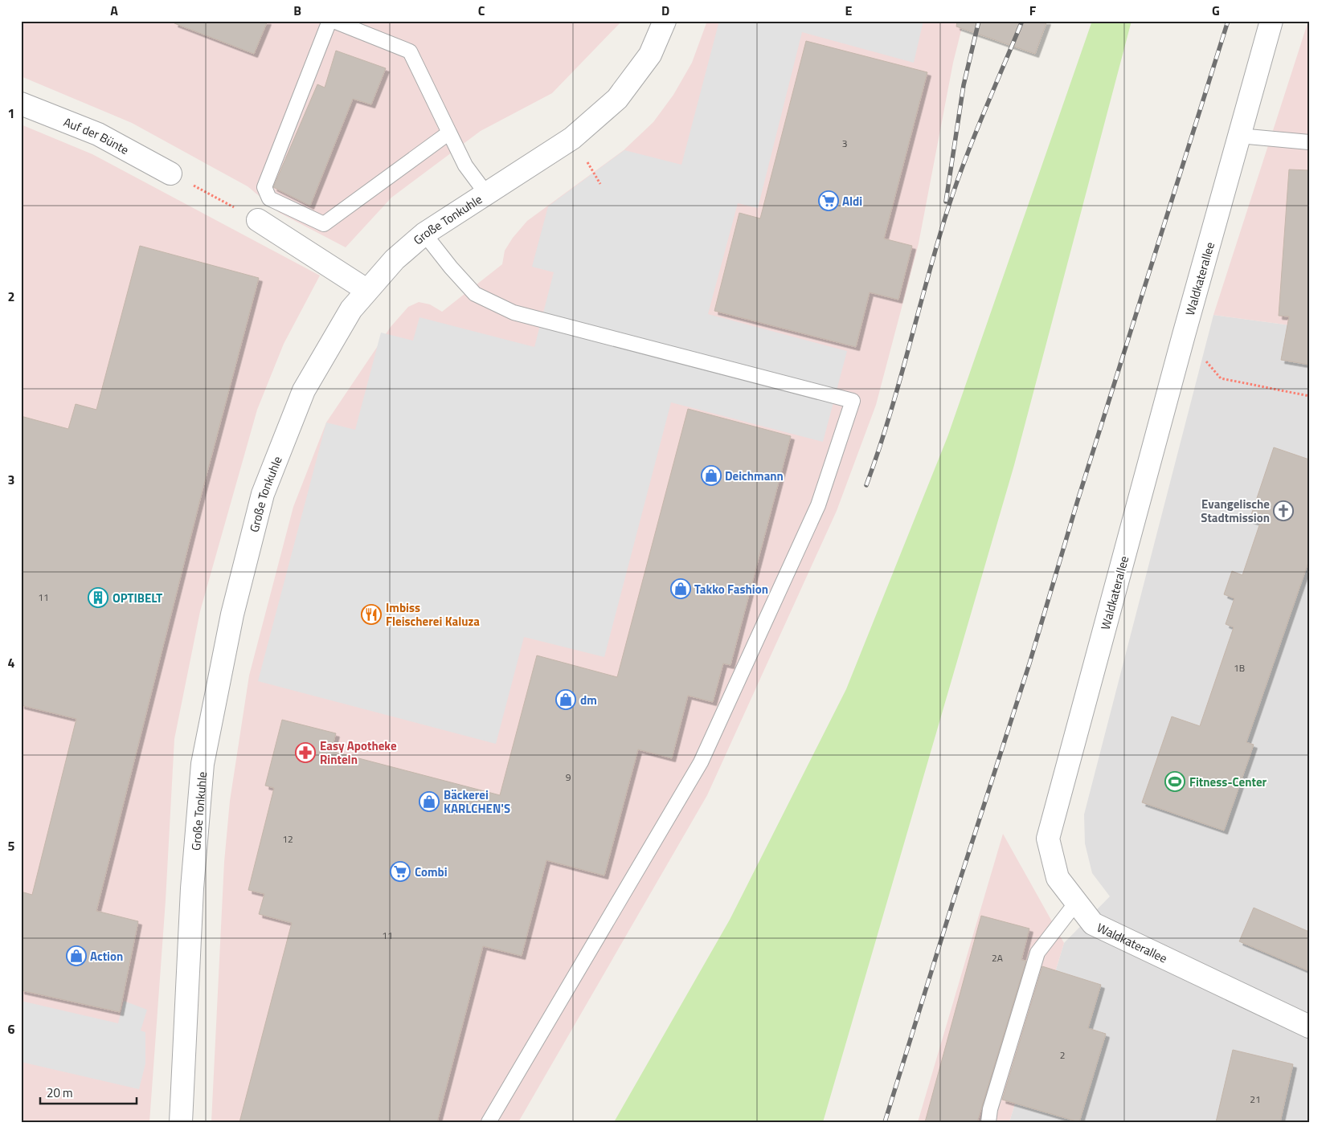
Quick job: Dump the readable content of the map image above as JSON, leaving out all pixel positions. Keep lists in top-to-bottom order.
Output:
{
  "streets": {
    "street": ["Auf der Bünte", "Große Tonkuhle", "Waldkaterallee"]
  },
  "places": {
    "supermarket": ["Aldi", "Combi"],
    "shop": [
      "Deichmann",
      "Takko Fashion",
      "dm",
      "Bäckerei KARLCHEN'S",
      "Action"
    ],
    "church": ["Evangelische Stadtmission"],
    "building": ["OPTIBELT"],
    "restaurant": ["Imbiss Fleischerei Kaluza"],
    "pharmacy": ["Easy Apotheke Rinteln"],
    "sports": ["Fitness-Center"]
  },
  "house_numbers": [
    "3",
    "11",
    "1B",
    "9",
    "12",
    "11",
    "2A",
    "2",
    "21"
  ],
  "scale_bar": "20 m",
  "grid": {
    "columns": [
      "A",
      "B",
      "C",
      "D",
      "E",
      "F",
      "G"
    ],
    "rows": [
      "1",
      "2",
      "3",
      "4",
      "5",
      "6"
    ]
  }
}
